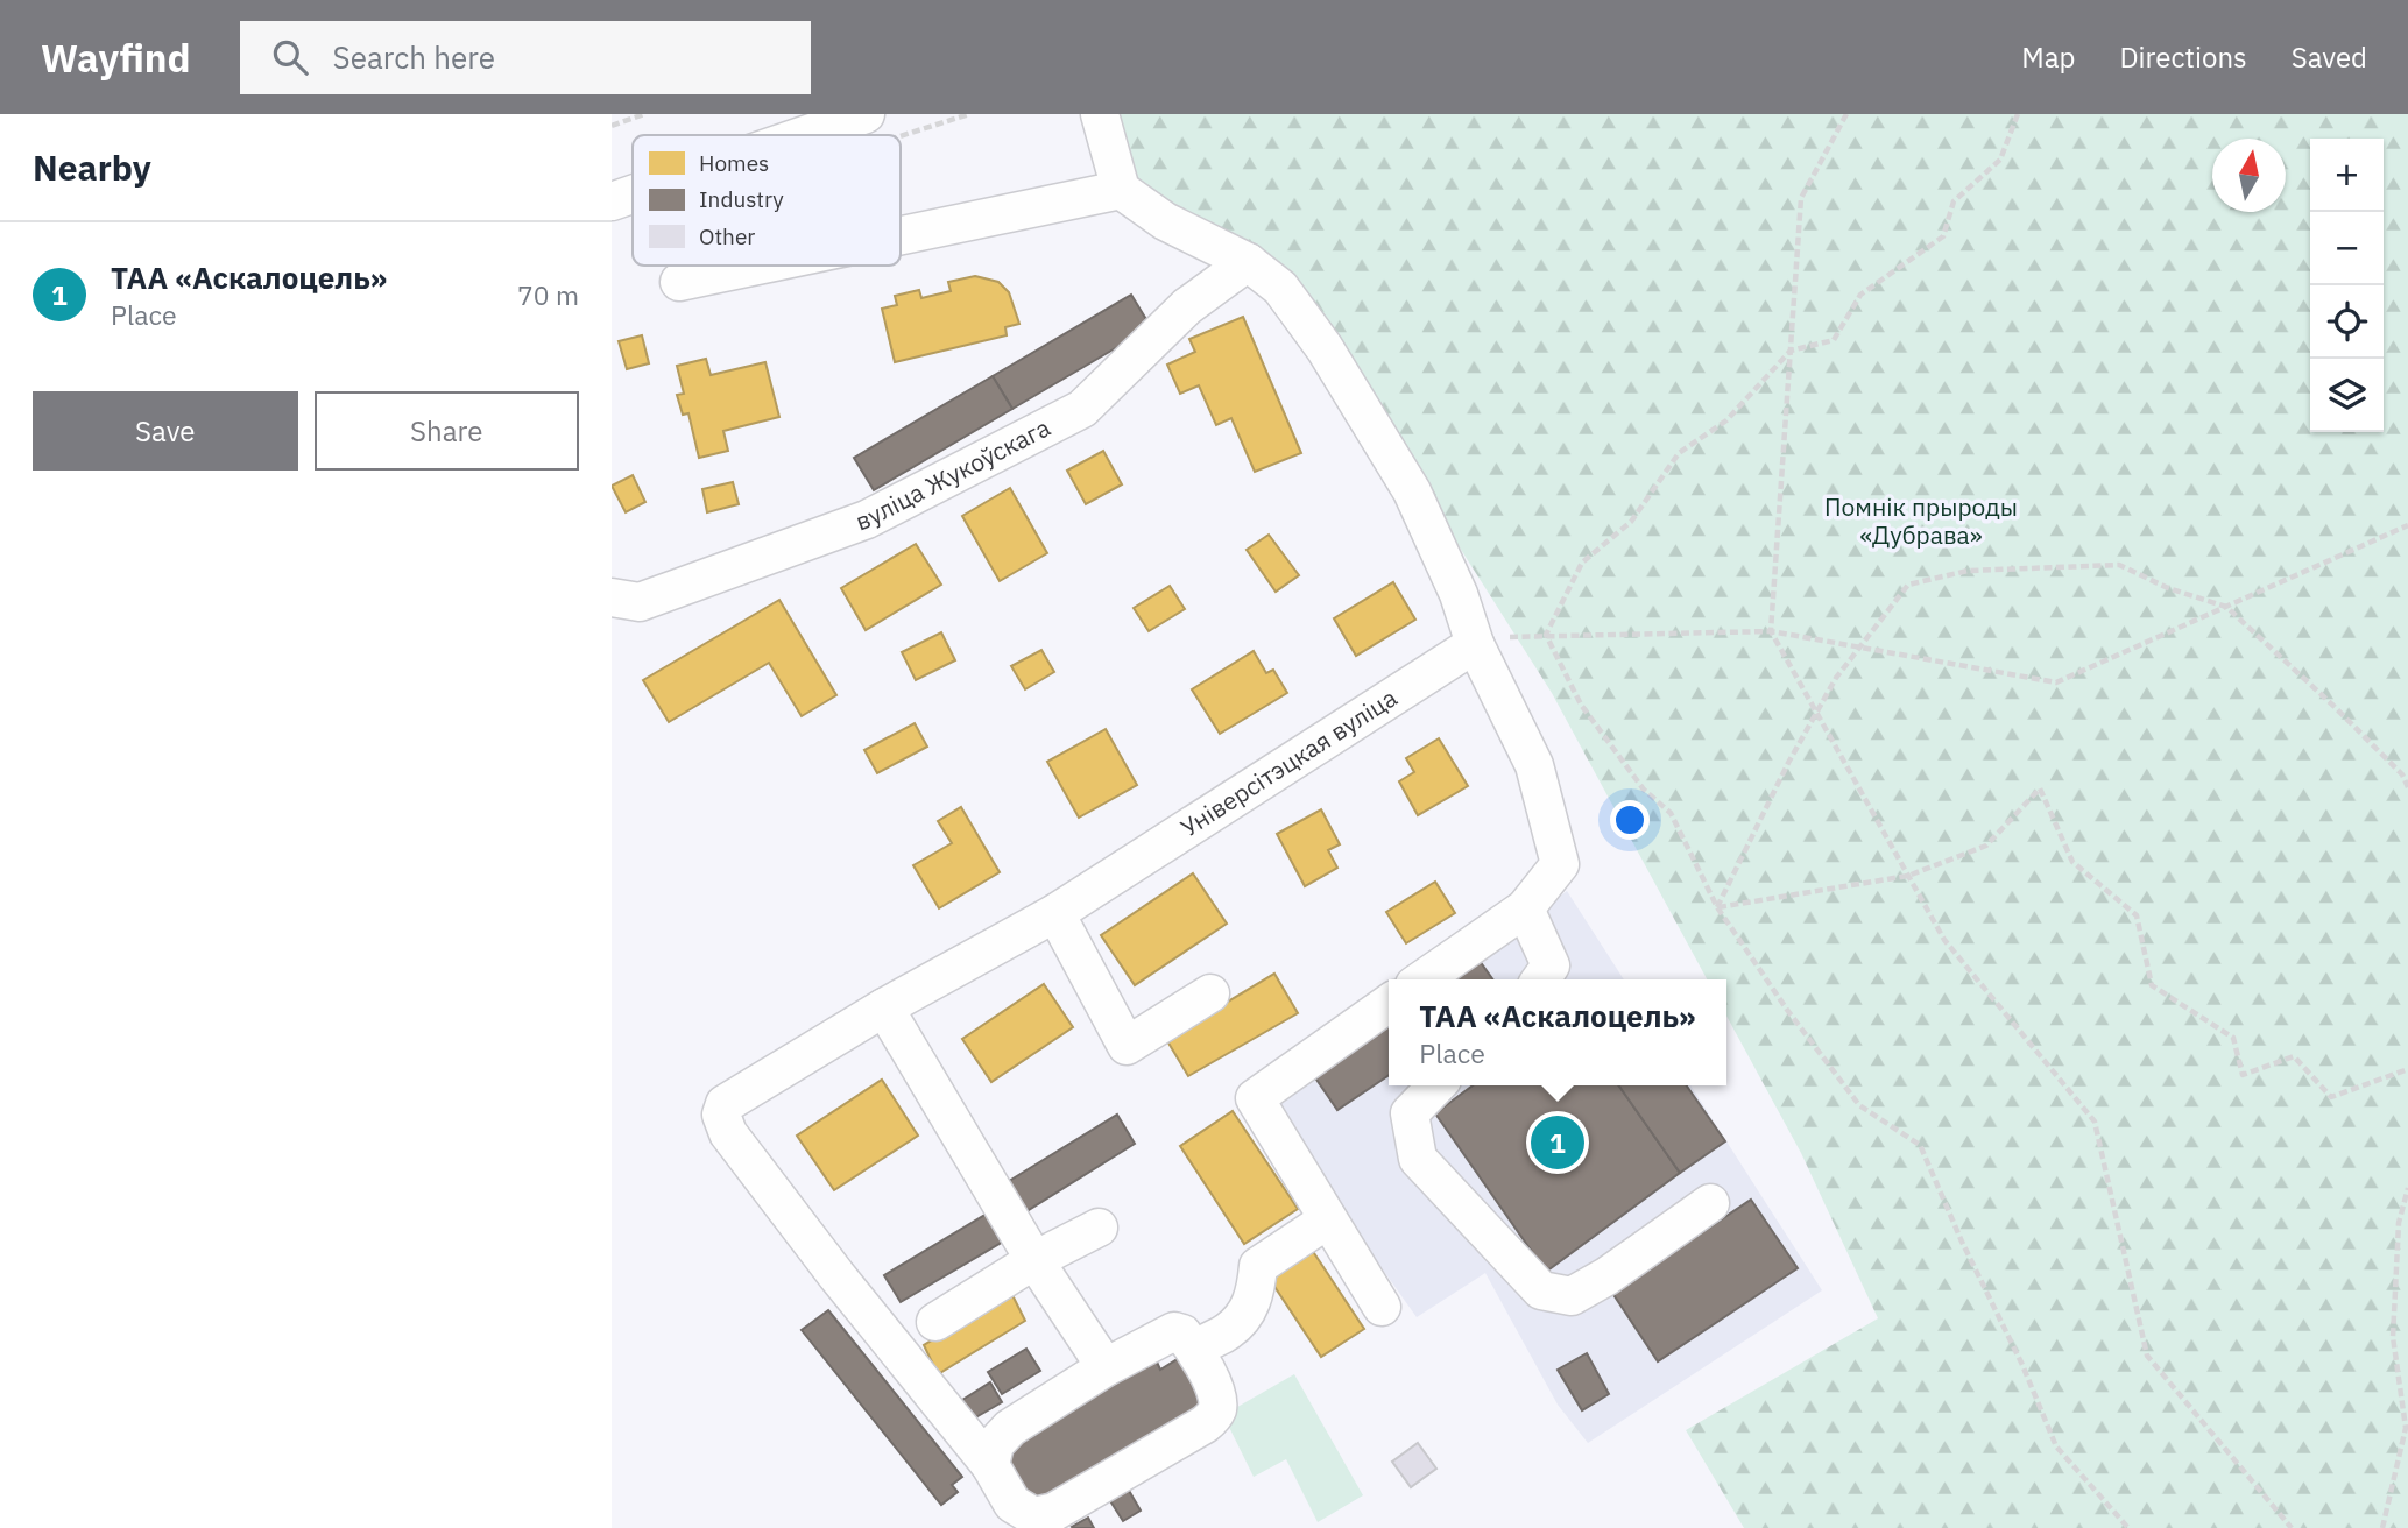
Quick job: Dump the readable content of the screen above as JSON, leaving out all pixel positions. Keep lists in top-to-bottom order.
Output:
{
  "streets": {
    "street": ["вуліца Жукоўскага", "Універсітэцкая вуліца"]
  },
  "parks": ["Помнік прыроды «Дубрава»"],
  "legend": ["Homes", "Industry", "Other"],
  "north": "top",
  "page": {
    "header": "Wayfind",
    "search": "Search here",
    "nav": ["Map", "Directions", "Saved"],
    "heading": "Nearby",
    "map_buttons": ["+", "−"],
    "list": [
      {
        "mark": "1",
        "name": "ТАА «Аскалоцель»",
        "note": "Place",
        "value": "70 m"
      }
    ],
    "buttons": ["Save", "Share"],
    "popup": ["ТАА «Аскалоцель»", "Place"],
    "pins": "1"
  }
}
